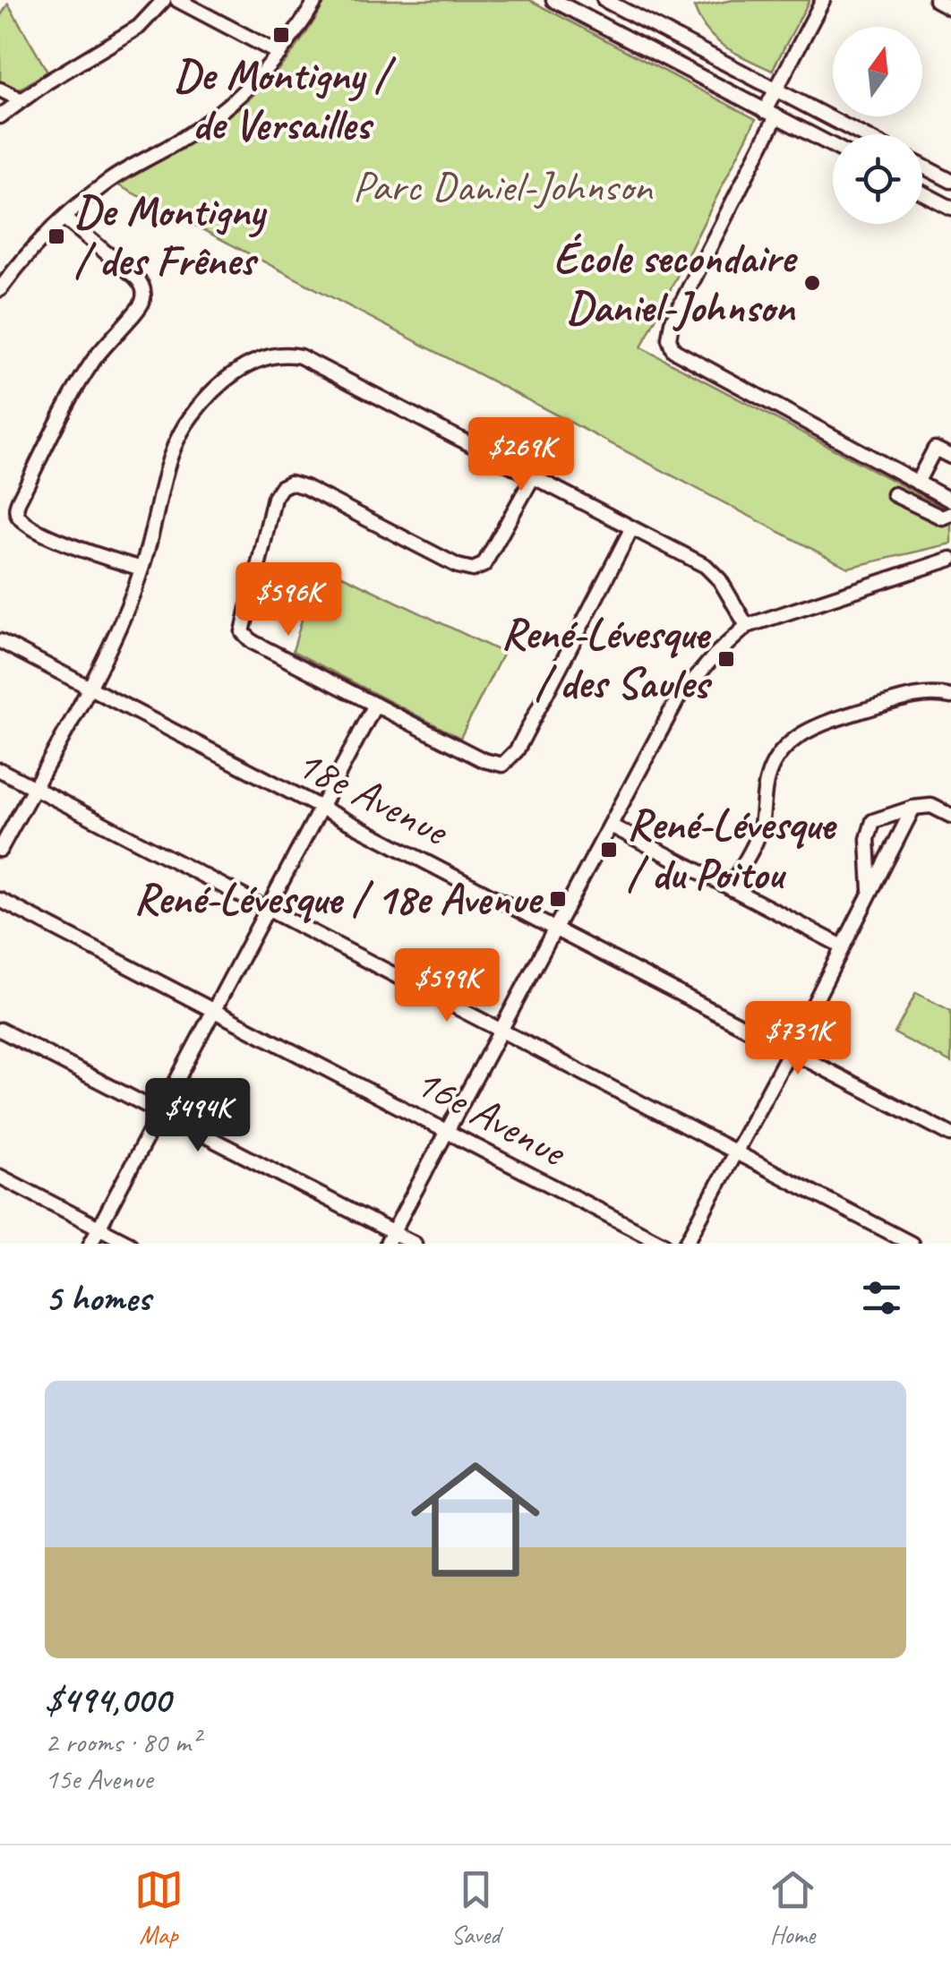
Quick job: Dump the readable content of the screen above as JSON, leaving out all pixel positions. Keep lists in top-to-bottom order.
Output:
{
  "streets": {
    "street": ["18e Avenue", "16e Avenue"]
  },
  "parks": ["Parc Daniel-Johnson"],
  "places": {
    "transit": [
      "De Montigny / de Versailles",
      "De Montigny / des Frênes",
      "René-Lévesque / des Saules",
      "René-Lévesque / du Poitou",
      "René-Lévesque / 18e Avenue"
    ],
    "other": ["École secondaire Daniel-Johnson"]
  },
  "north": "top",
  "page": {
    "price": [
      "$269K",
      "$596K",
      "$599K",
      "$731K",
      "$494K"
    ],
    "heading": "5 homes",
    "list": [
      {
        "name": "$494,000",
        "note": "2 rooms · 80 m² · 15e Avenue"
      }
    ],
    "tabs": ["Map", "Saved", "Home"]
  }
}
